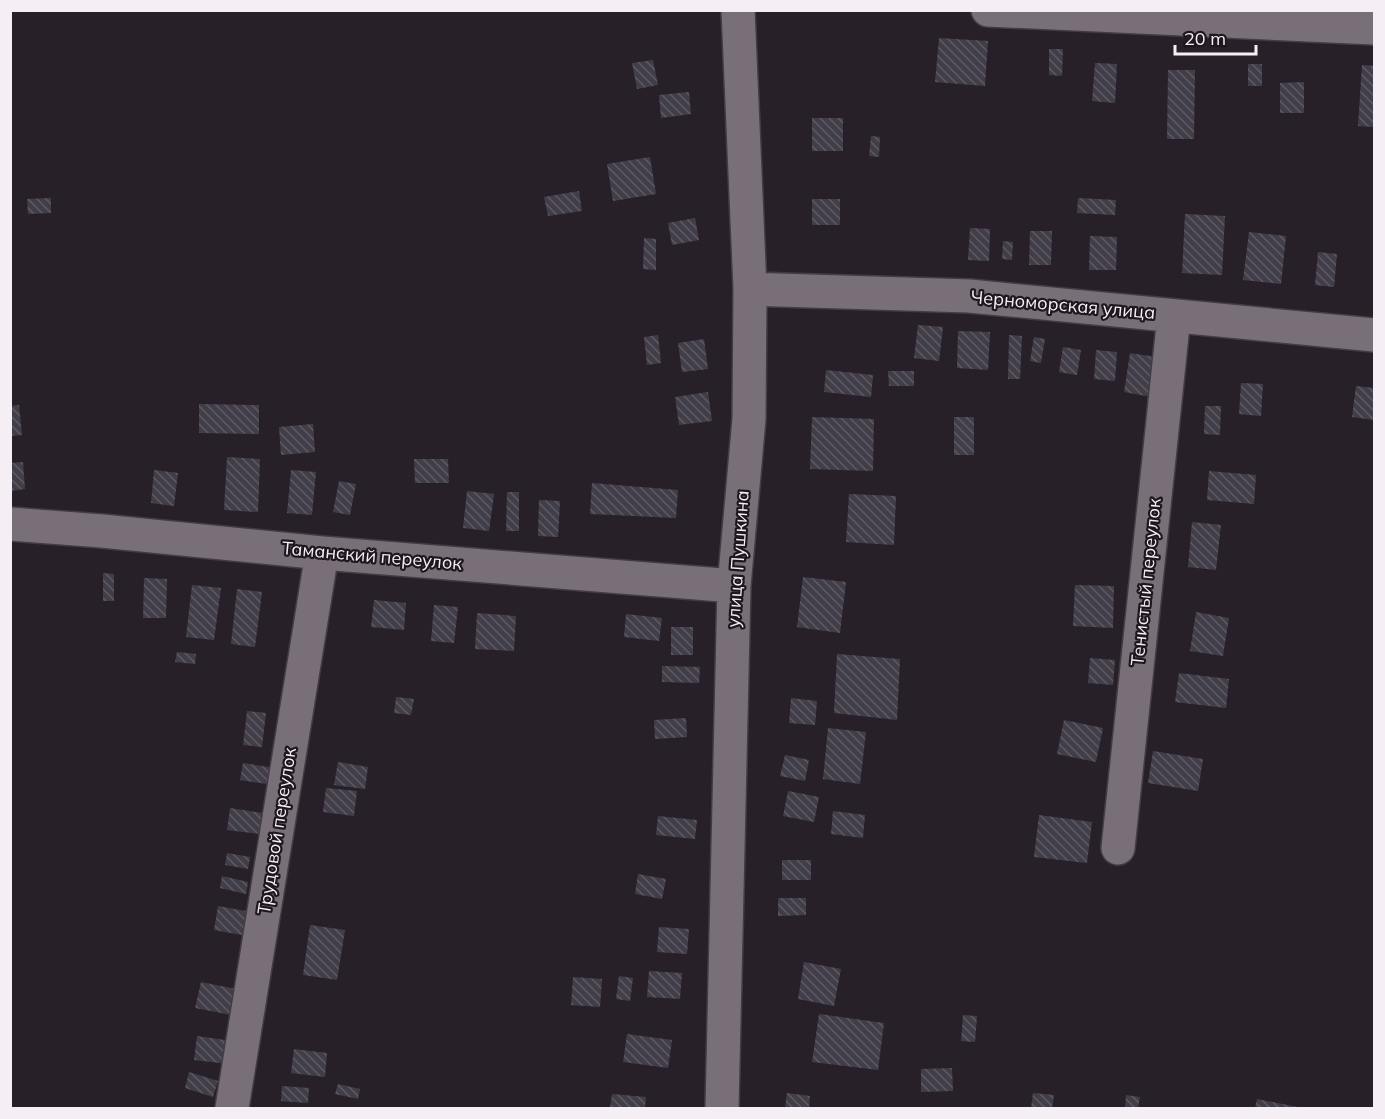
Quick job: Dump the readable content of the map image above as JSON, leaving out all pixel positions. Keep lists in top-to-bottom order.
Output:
{
  "streets": {
    "street": [
      "Черноморская улица",
      "Таманский переулок",
      "улица Пушкина",
      "Тенистый переулок",
      "Трудовой переулок"
    ]
  },
  "crossings": [
    ["Черноморская улица", "улица Пушкина"],
    ["Черноморская улица", "Тенистый переулок"],
    ["Таманский переулок", "улица Пушкина"],
    ["Таманский переулок", "Трудовой переулок"]
  ],
  "scale_bar": "20 m"
}
